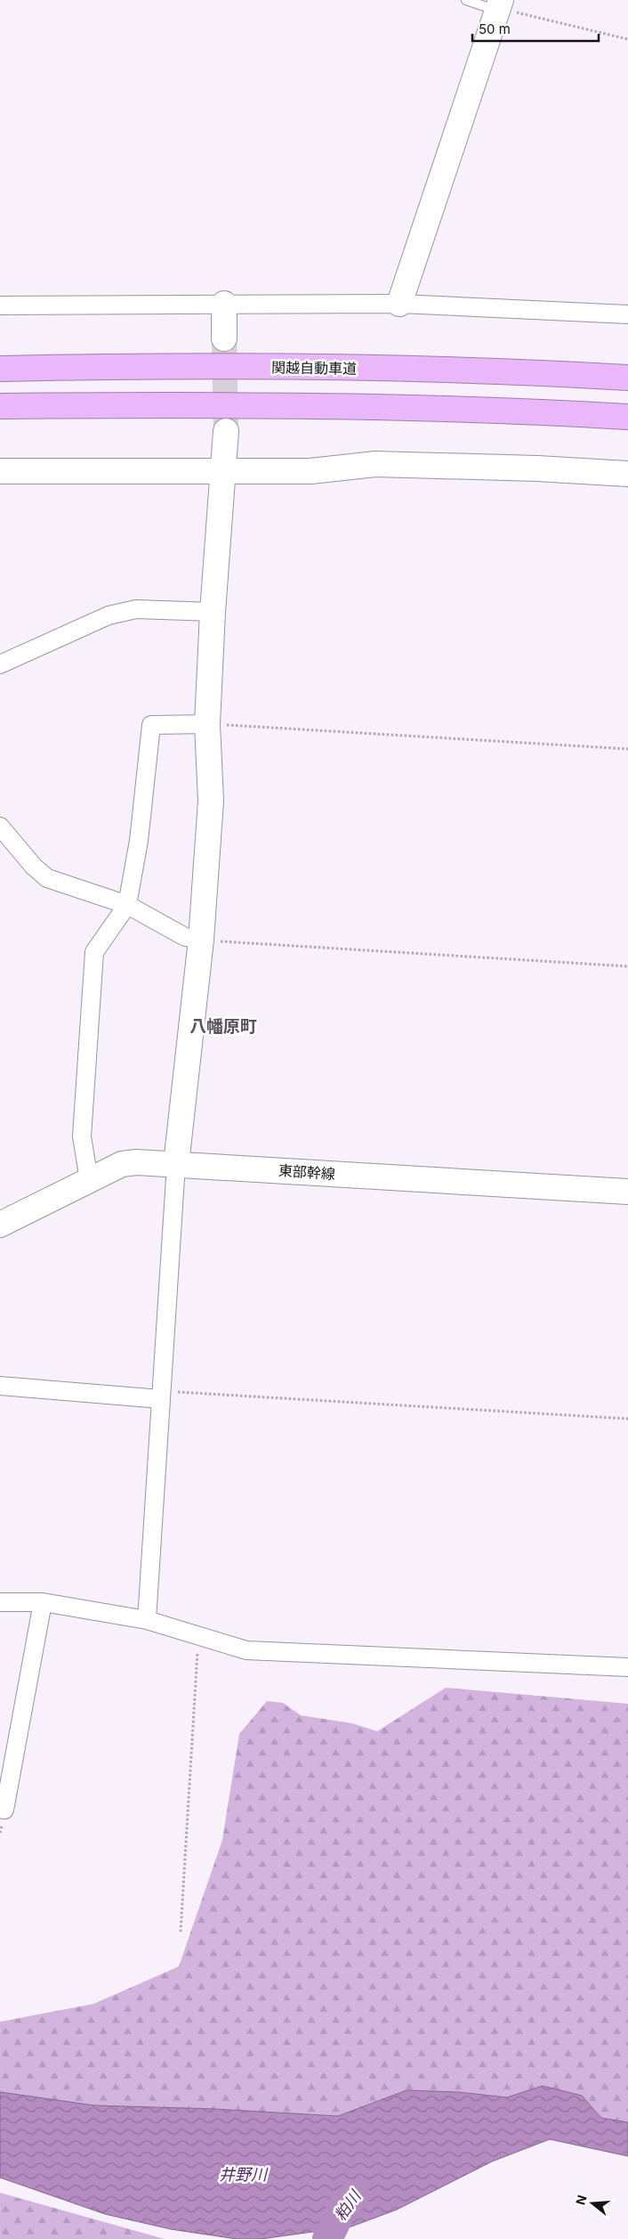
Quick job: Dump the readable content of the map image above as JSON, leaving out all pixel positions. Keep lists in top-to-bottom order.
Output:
{
  "streets": {
    "highway": ["関越自動車道"],
    "street": ["東部幹線"]
  },
  "districts": ["八幡原町"],
  "water": ["井野川", "粕川"],
  "scale_bar": "50 m",
  "north": "left"
}
